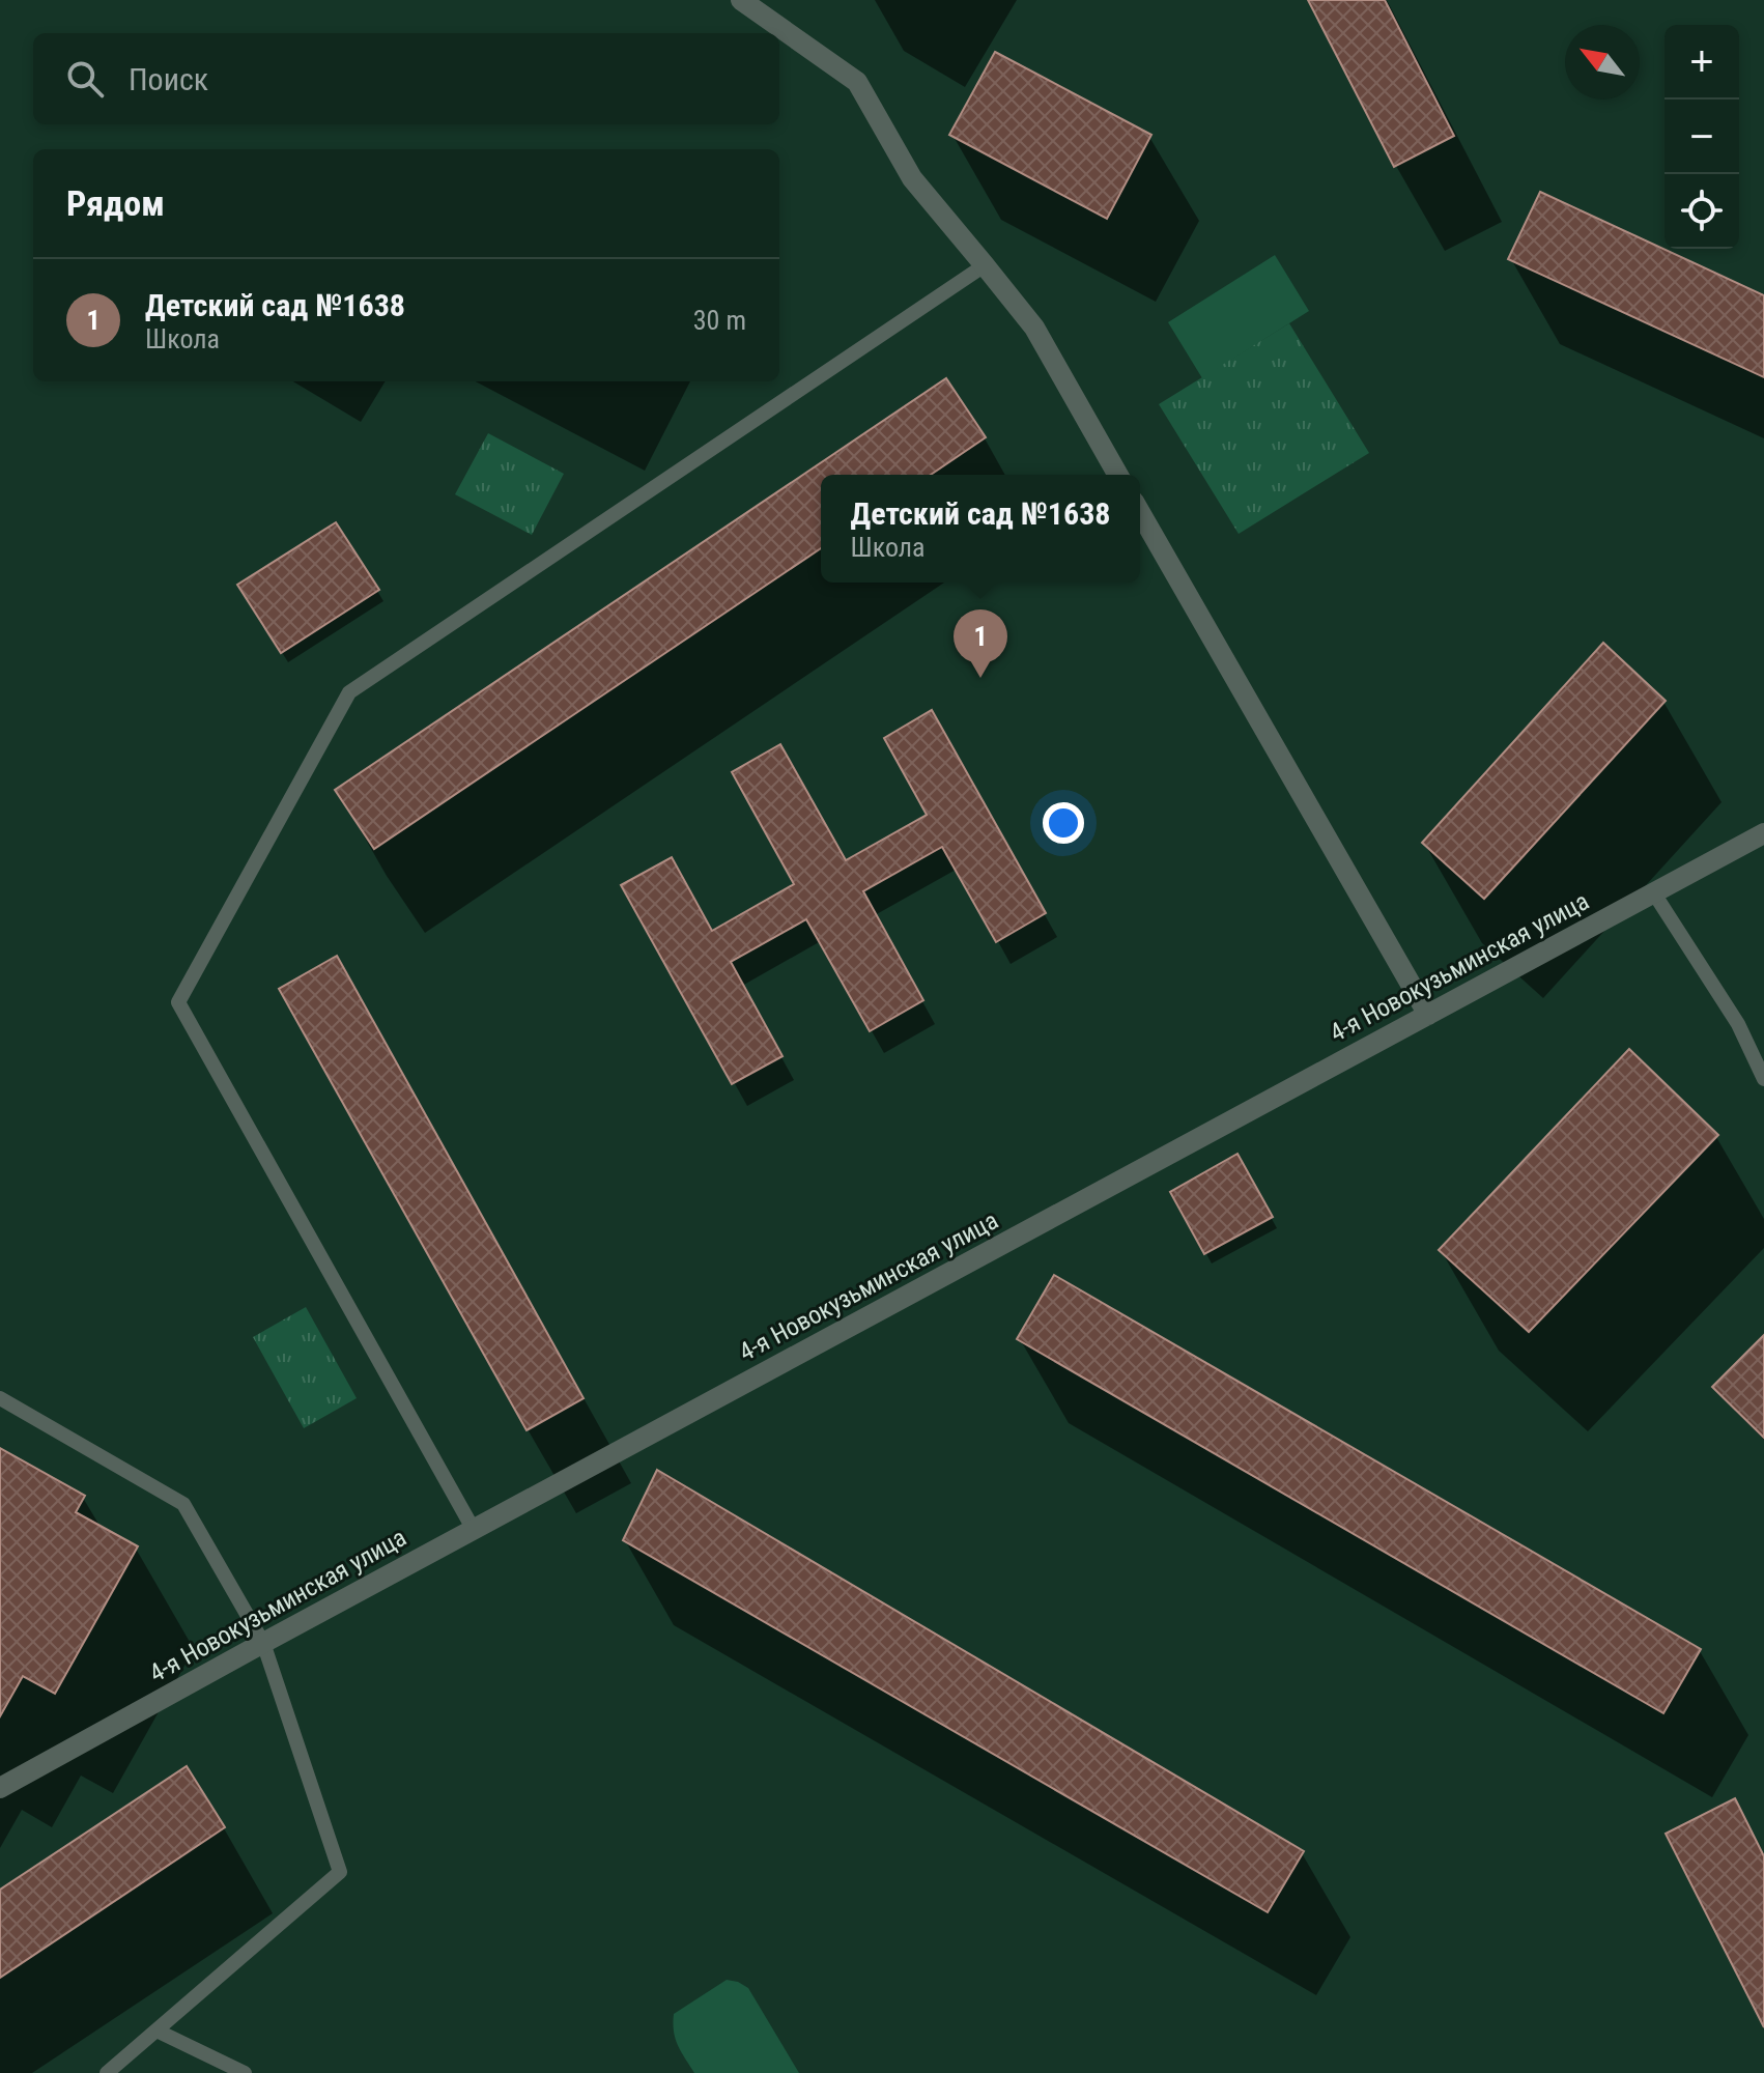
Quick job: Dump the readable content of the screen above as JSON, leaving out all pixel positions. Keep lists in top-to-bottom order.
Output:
{
  "streets": {
    "street": ["4-я Новокузьминская улица"]
  },
  "north": "top left",
  "page": {
    "map_buttons": ["+", "−"],
    "search": "Поиск",
    "heading": "Рядом",
    "list": [
      {
        "mark": "1",
        "name": "Детский сад №1638",
        "note": "Школа",
        "value": "30 m"
      }
    ],
    "popup": ["Детский сад №1638", "Школа"],
    "pins": "1"
  }
}
